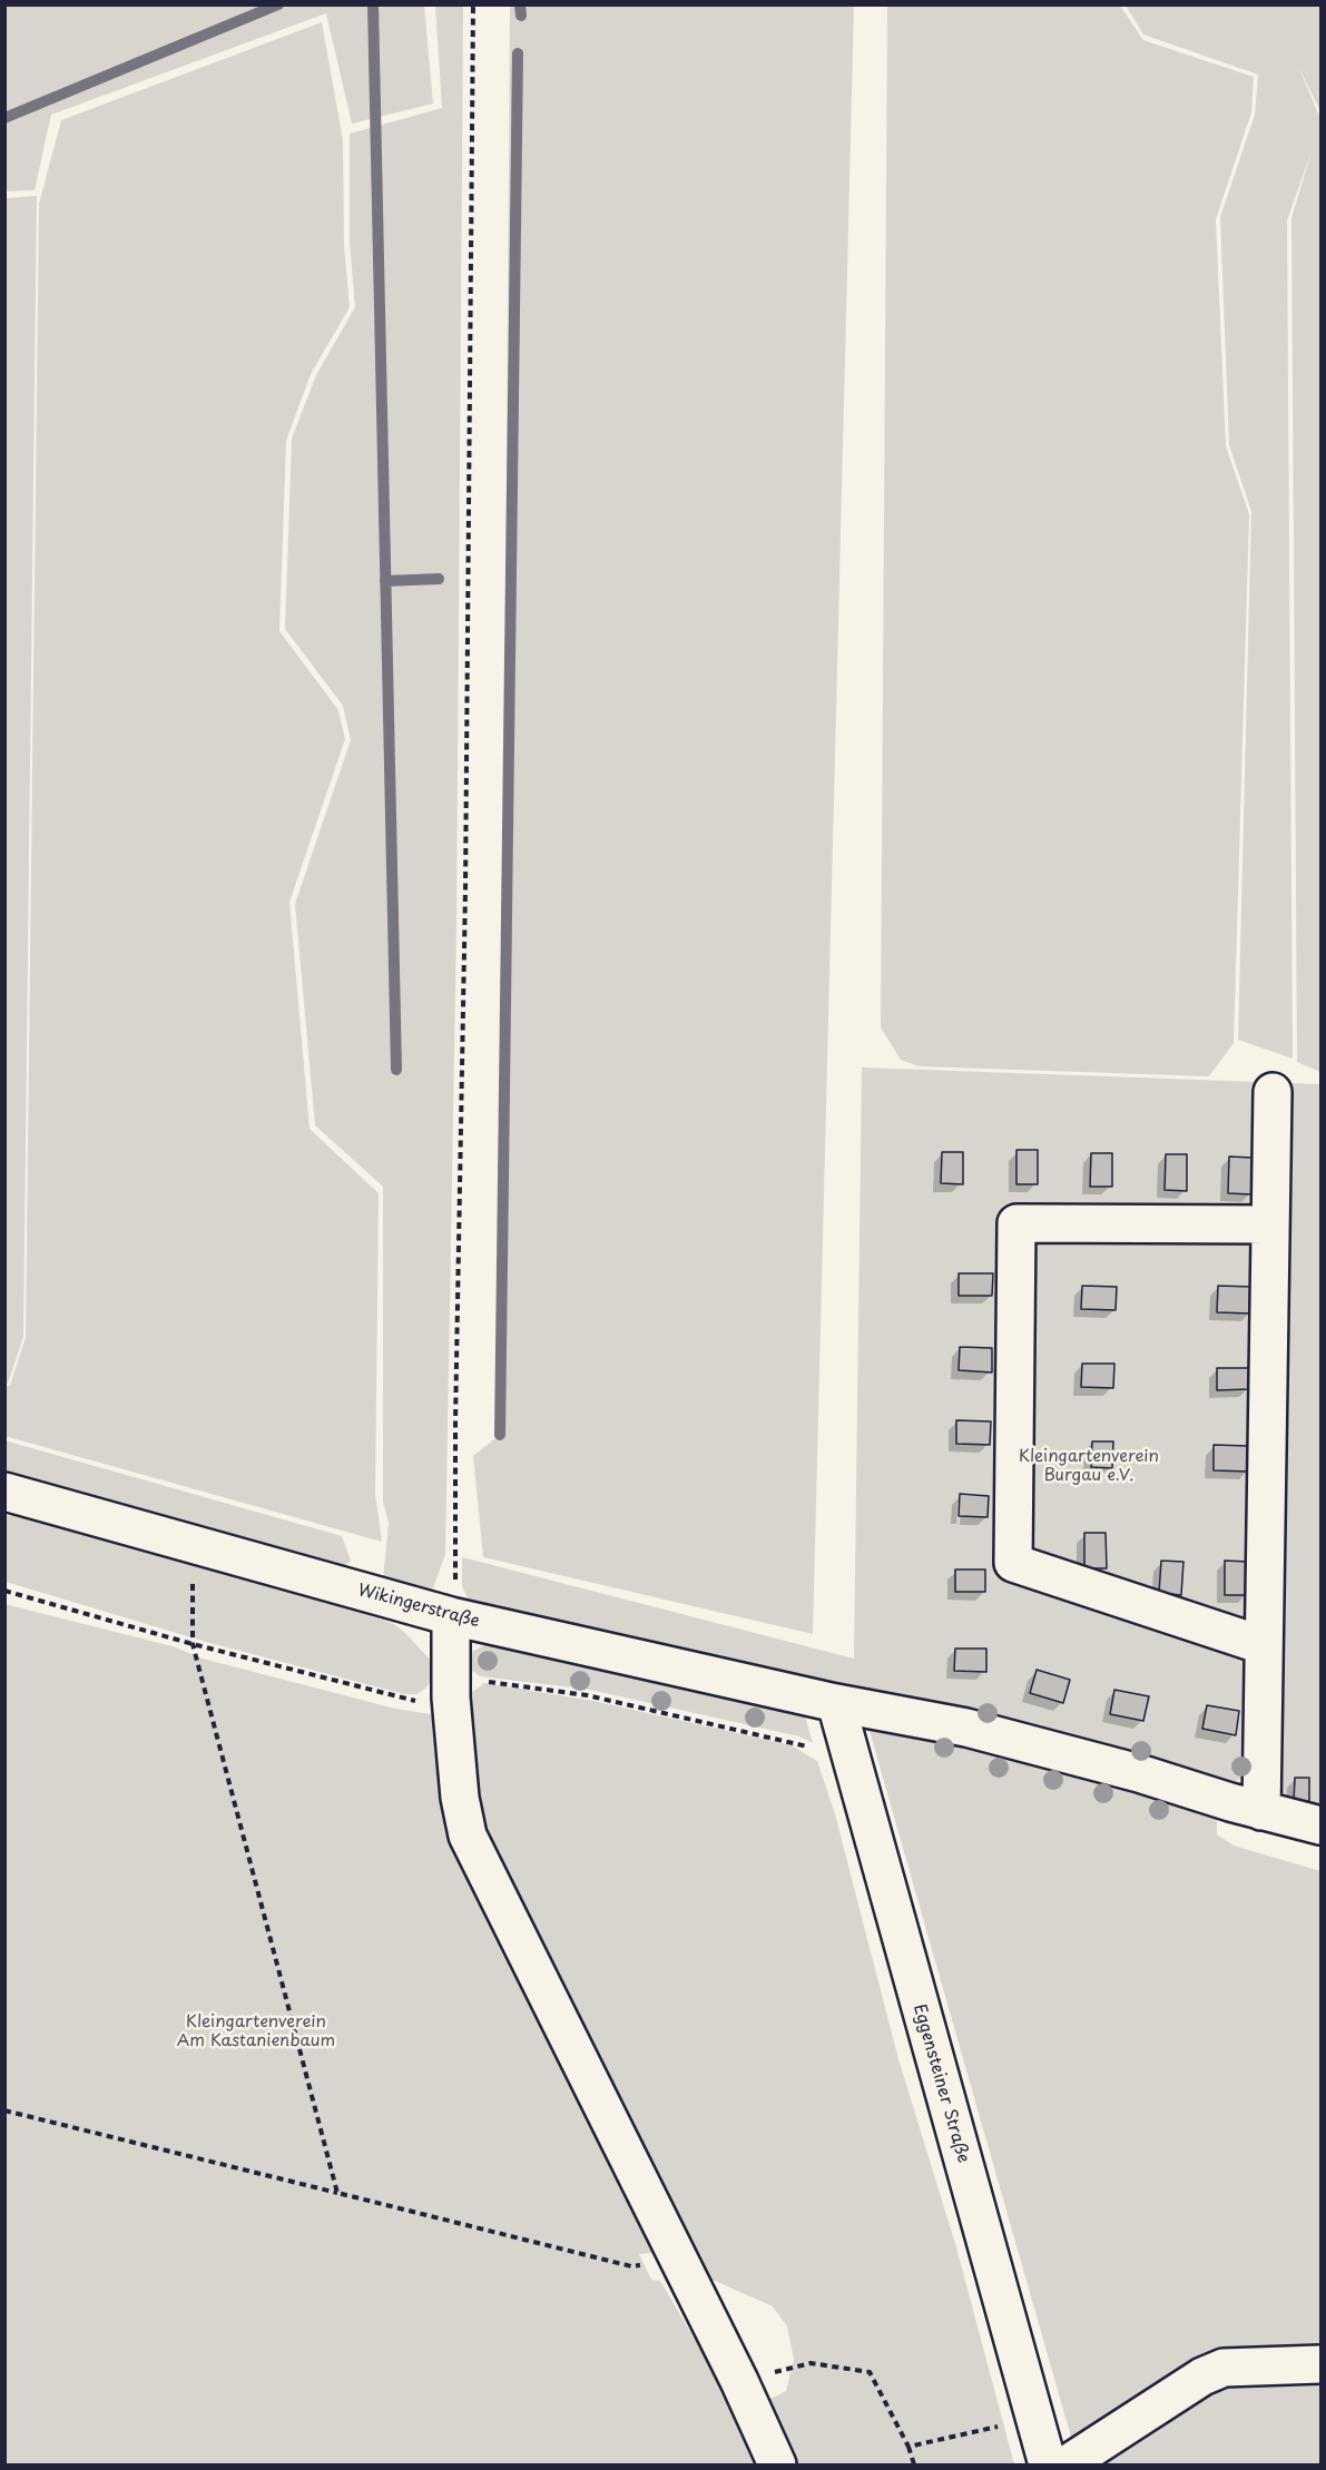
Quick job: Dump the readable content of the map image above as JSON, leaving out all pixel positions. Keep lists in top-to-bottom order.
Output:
{
  "streets": {
    "street": ["Wikingerstraße", "Eggensteiner Straße"]
  },
  "crossings": [
    ["Wikingerstraße", "Eggensteiner Straße"]
  ],
  "parks": ["Kleingartenverein Burgau e.V.", "Kleingartenverein Am Kastanienbaum"]
}
